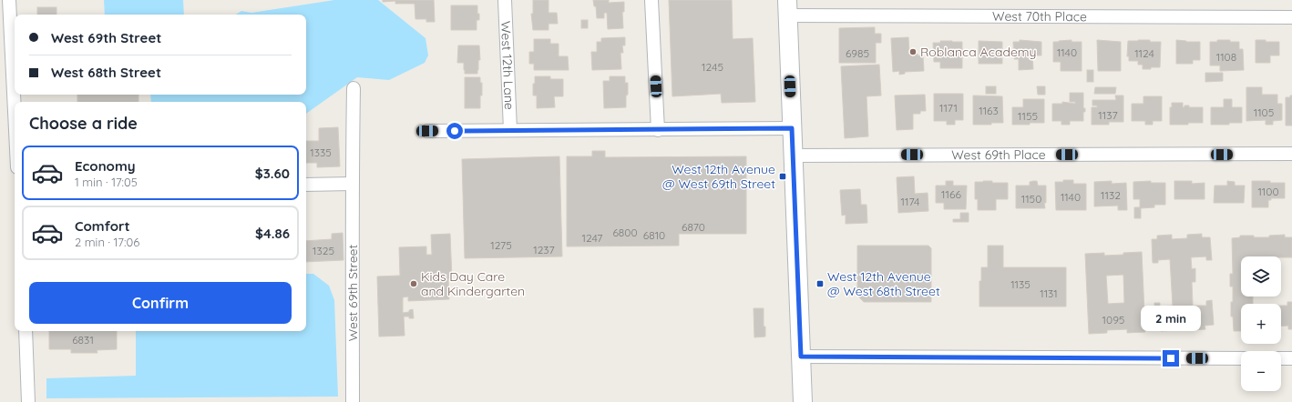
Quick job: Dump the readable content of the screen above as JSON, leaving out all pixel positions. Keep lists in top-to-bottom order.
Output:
{
  "streets": {
    "street": [
      "West 70th Place",
      "West 12th Lane",
      "West 69th Place",
      "West 69th Street"
    ]
  },
  "places": {
    "other": ["Roblanca Academy", "Kids Day Care and Kindergarten"],
    "transit": ["West 12th Avenue @ West 69th Street", "West 12th Avenue @ West 68th Street"]
  },
  "house_numbers": [
    "1140",
    "6985",
    "1124",
    "1108",
    "1245",
    "1171",
    "1163",
    "1105",
    "1137",
    "1155",
    "1335",
    "1100",
    "1166",
    "1132",
    "1140",
    "1150",
    "1174",
    "6870",
    "6800",
    "6810",
    "1247",
    "1275",
    "1237",
    "1325",
    "1135",
    "1131",
    "1095",
    "6831"
  ],
  "page": {
    "banner": ["West 69th Street", "West 68th Street"],
    "heading": "Choose a ride",
    "list": [
      {
        "name": "Economy",
        "note": "1 min · 17:05",
        "value": "$3.60"
      },
      {
        "name": "Comfort",
        "note": "2 min · 17:06",
        "value": "$4.86"
      }
    ],
    "map_buttons": ["+", "−"],
    "buttons": "Confirm",
    "bubble": "2 min"
  }
}
